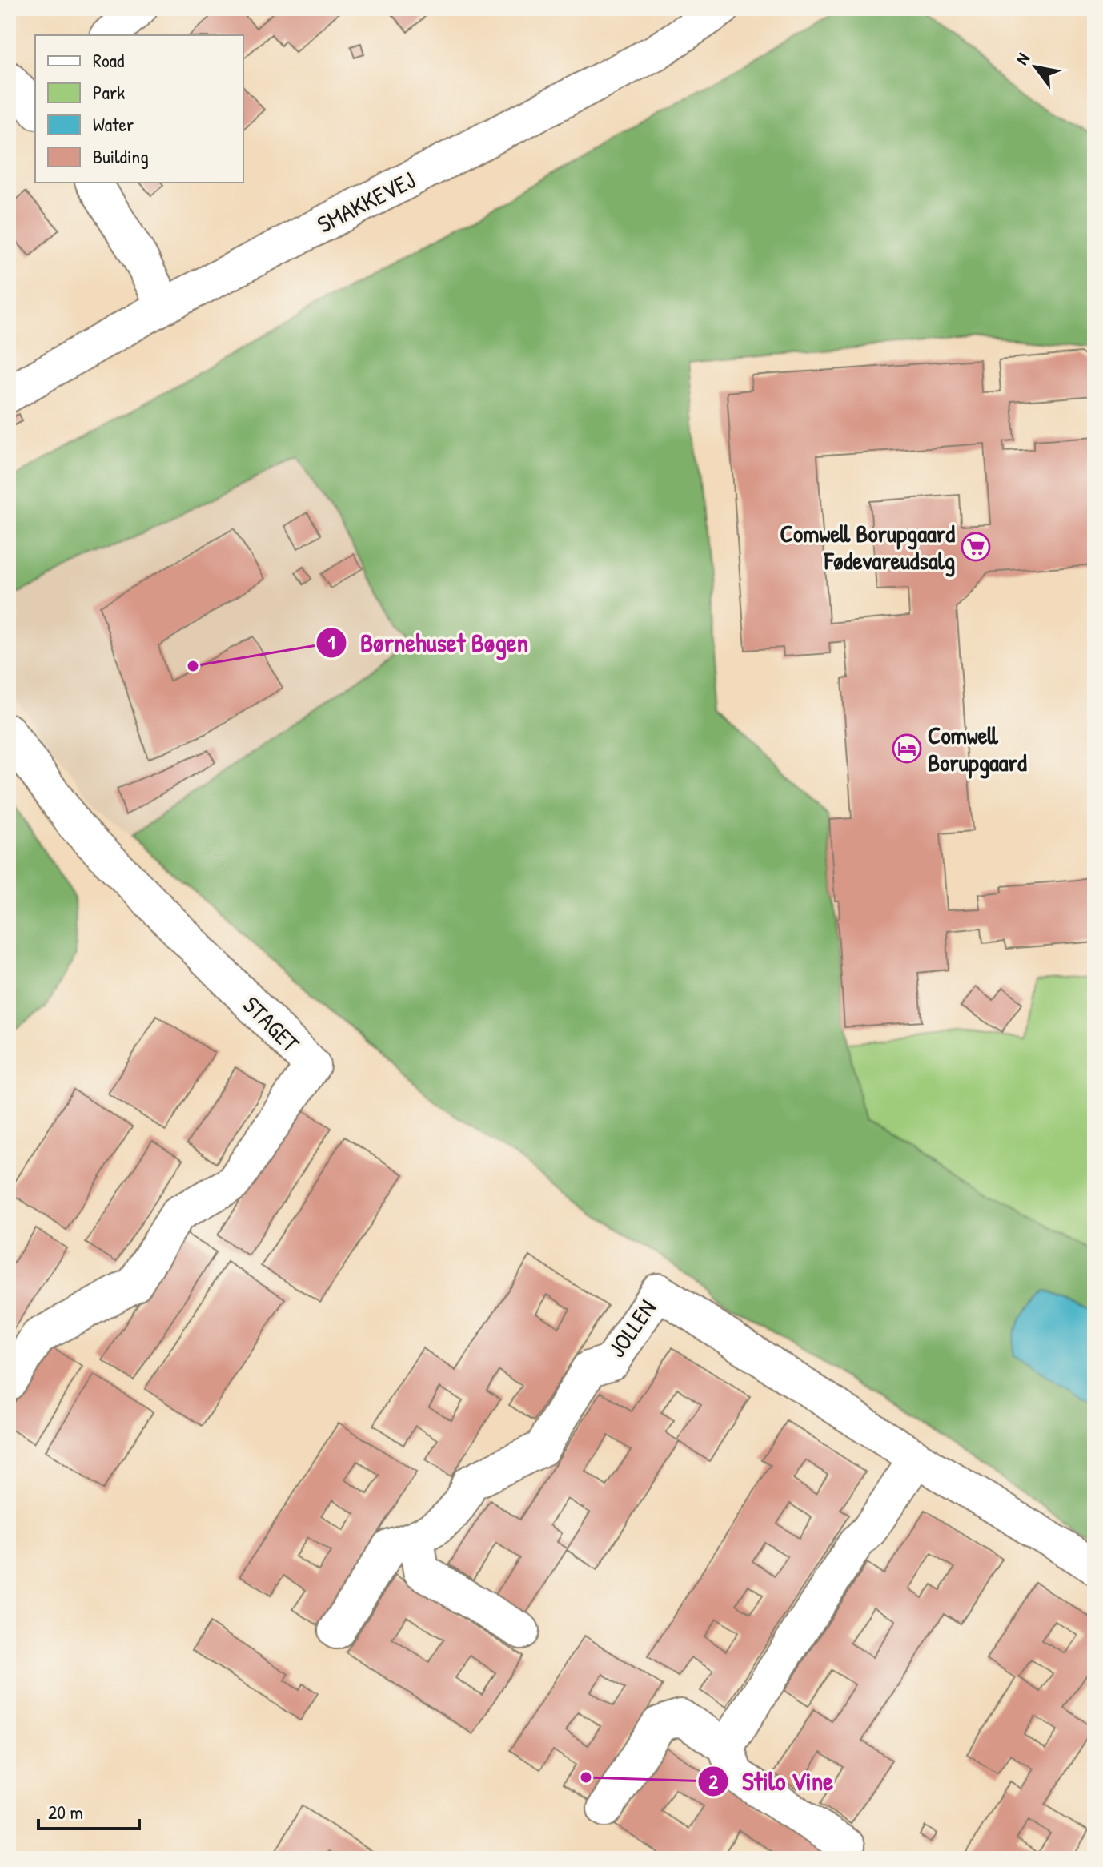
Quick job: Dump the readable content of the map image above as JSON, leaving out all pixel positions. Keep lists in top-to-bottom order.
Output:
{
  "streets": {
    "street": ["SMAKKEVEJ", "STAGET", "JOLLEN"]
  },
  "places": {
    "supermarket": ["Comwell Borupgaard Fødevareudsalg"],
    "other": ["Børnehuset Bøgen", "Stilo Vine"],
    "hotel": ["Comwell Borupgaard"]
  },
  "legend": [
    "Road",
    "Park",
    "Water",
    "Building"
  ],
  "scale_bar": "20 m",
  "north": "top left"
}
